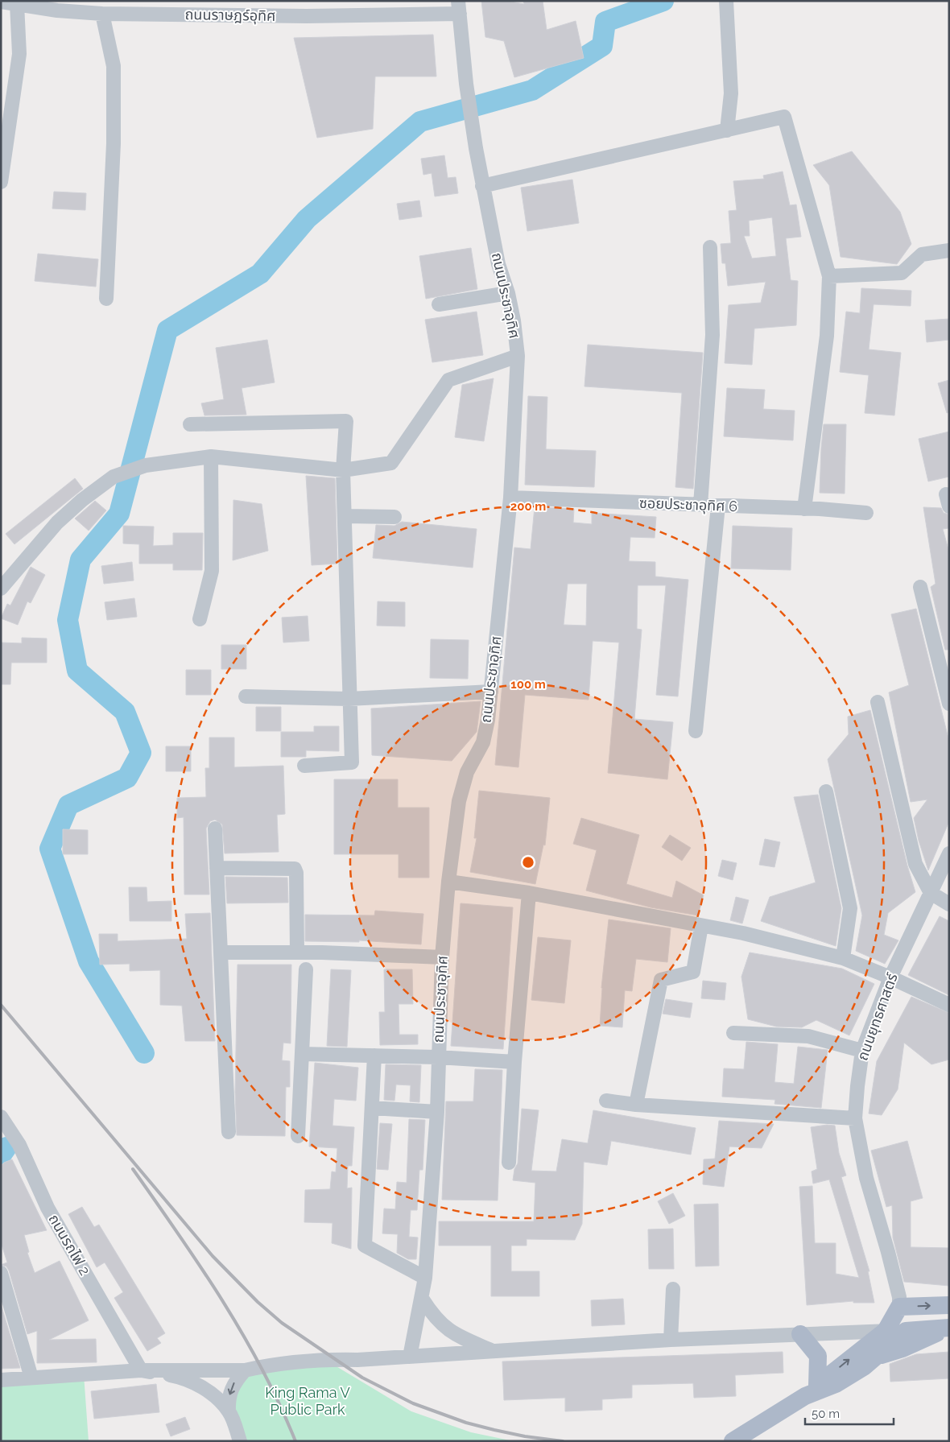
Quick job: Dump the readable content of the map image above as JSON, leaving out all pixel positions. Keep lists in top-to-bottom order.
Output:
{
  "streets": {
    "street": [
      "ถนนราษฎร์อุทิศ",
      "ถนนประชาอุทิศ",
      "ซอยประชาอุทิศ 6",
      "ถนนยุทธศาสตร์",
      "ถนนรถไฟ 2"
    ]
  },
  "crossings": [
    ["ถนนราษฎร์อุทิศ", "ถนนประชาอุทิศ"],
    ["ถนนประชาอุทิศ", "ซอยประชาอุทิศ 6"]
  ],
  "parks": ["King Rama V Public Park"],
  "scale_bar": "50 m",
  "rings": ["200 m", "100 m"]
}
